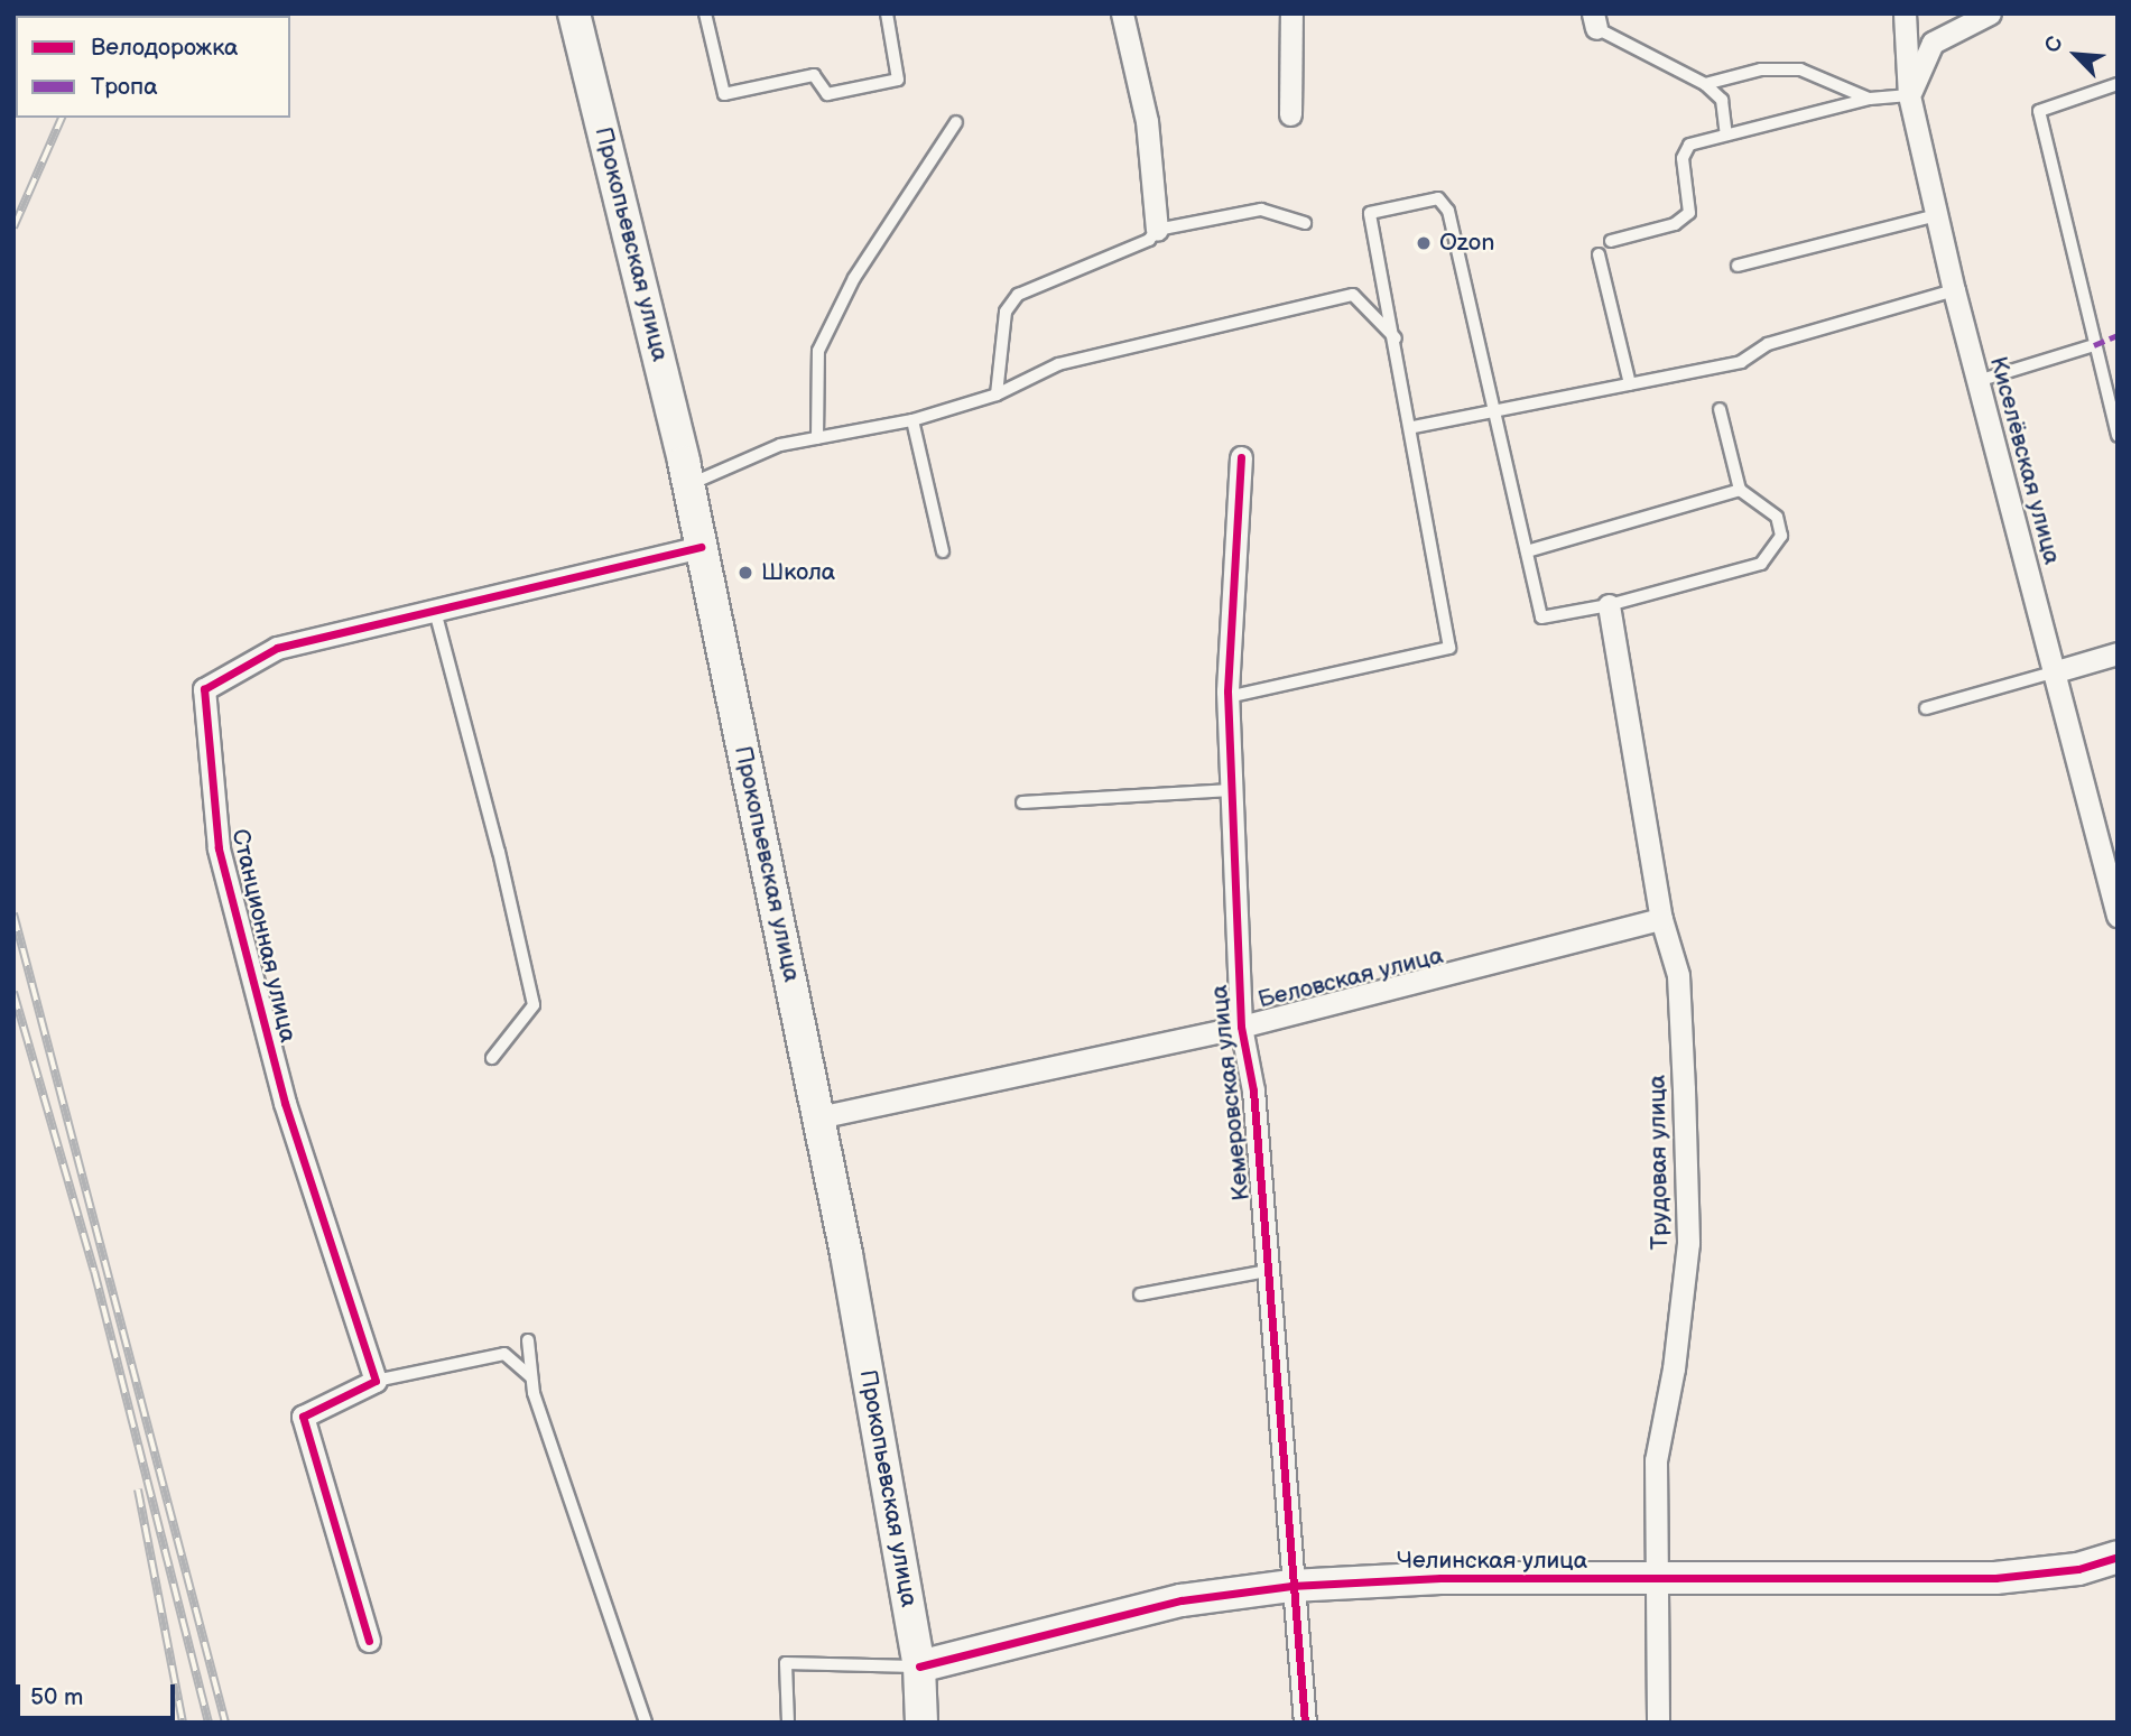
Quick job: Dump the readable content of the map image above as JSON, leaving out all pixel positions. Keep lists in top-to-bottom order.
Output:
{
  "streets": {
    "main road": ["Прокопьевская улица", "Челинская улица"],
    "street": [
      "Киселёвская улица",
      "Станционная улица",
      "Беловская улица",
      "Кемеровская улица",
      "Трудовая улица"
    ]
  },
  "crossings": [
    ["Прокопьевская улица", "Станционная улица"],
    ["Прокопьевская улица", "Беловская улица"],
    ["Прокопьевская улица", "Челинская улица"],
    ["Беловская улица", "Кемеровская улица"],
    ["Беловская улица", "Трудовая улица"],
    ["Кемеровская улица", "Челинская улица"],
    ["Трудовая улица", "Челинская улица"]
  ],
  "places": ["Ozon", "Школа"],
  "legend": ["Велодорожка", "Тропа"],
  "scale_bar": "50 m",
  "north": "top left"
}
